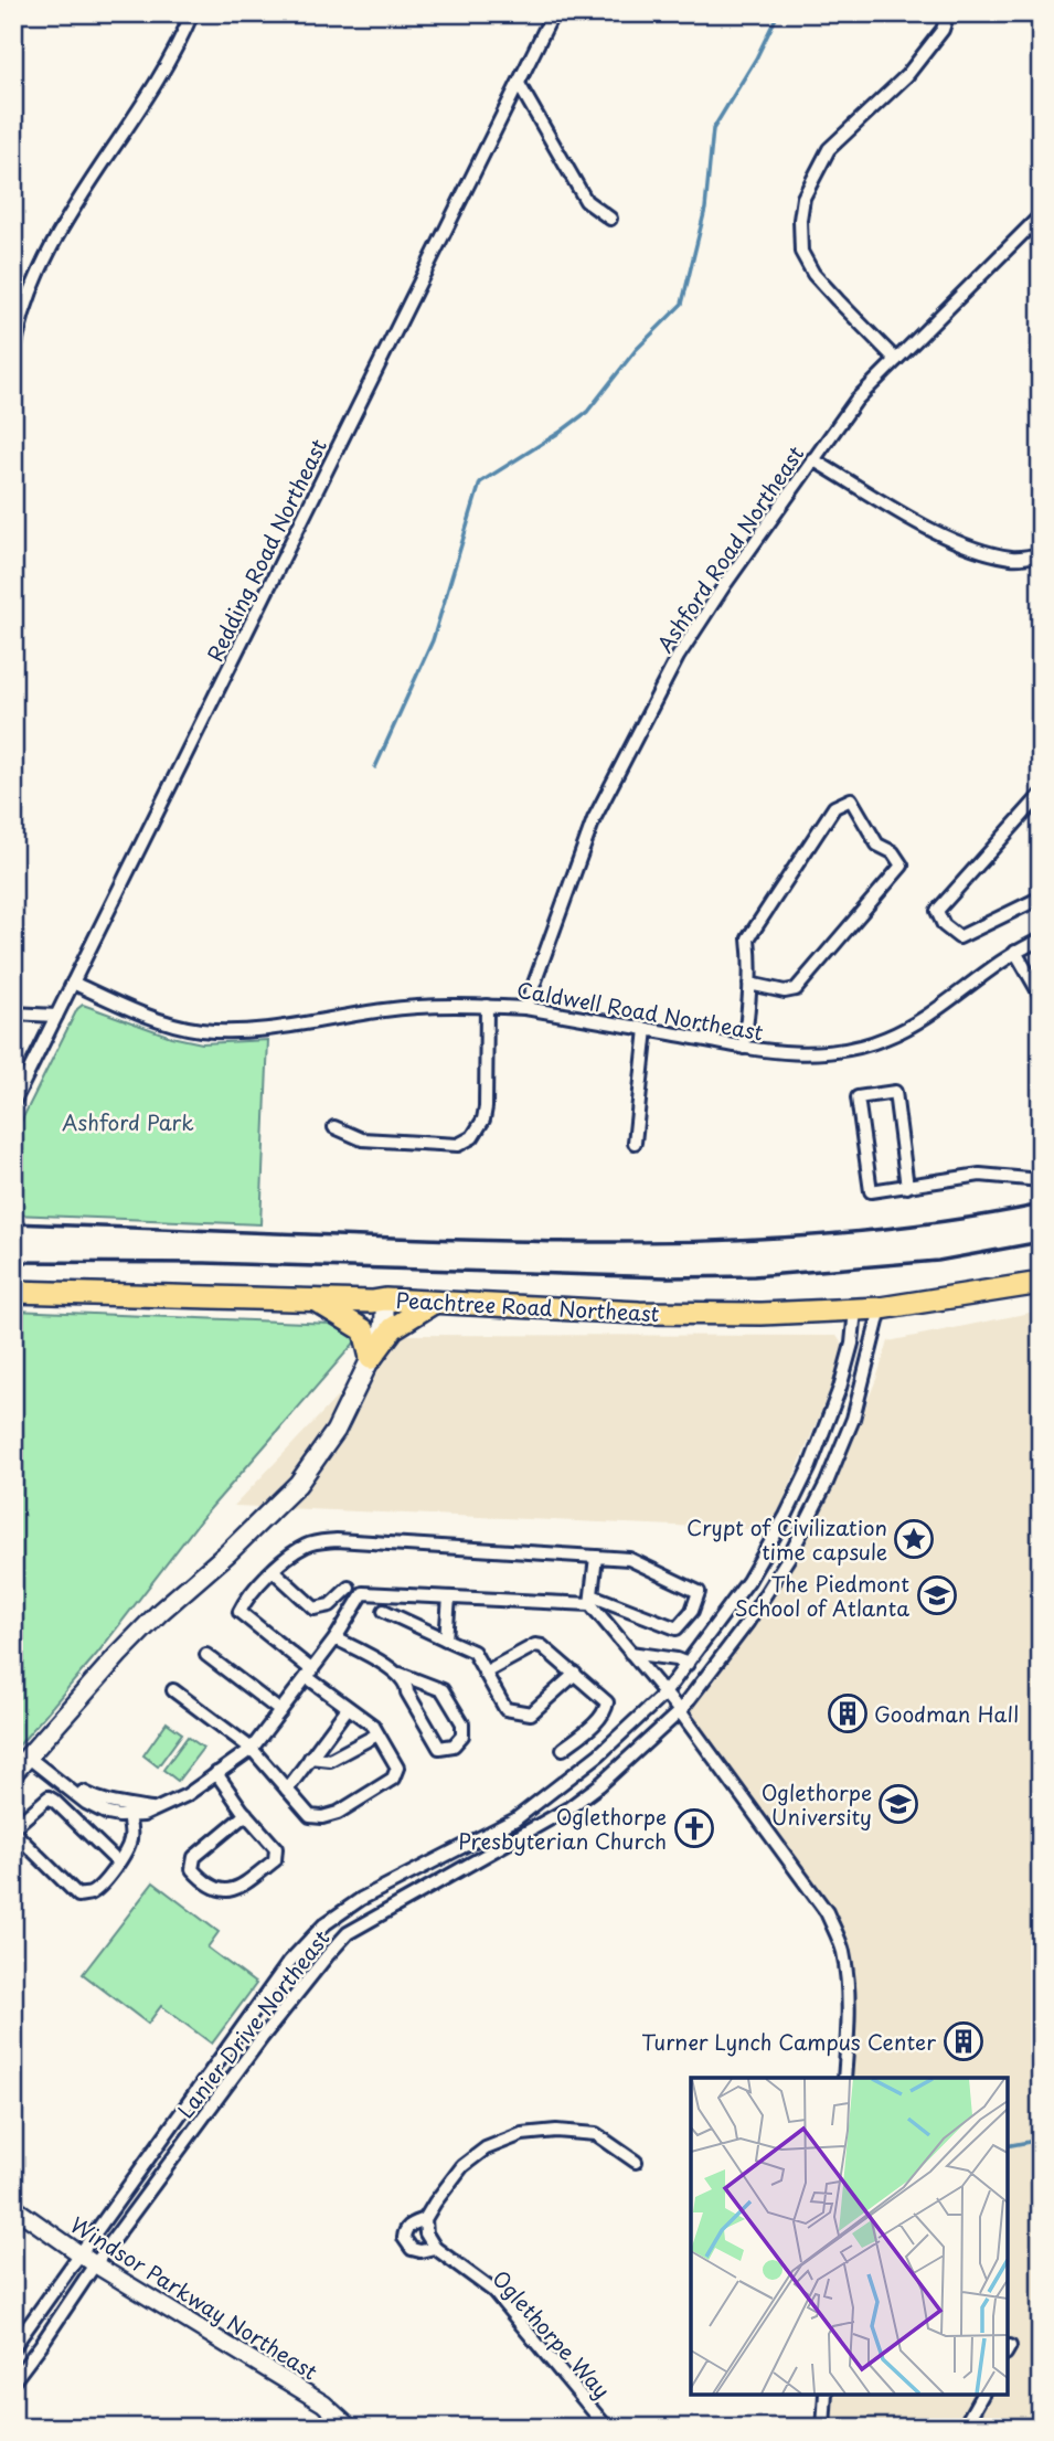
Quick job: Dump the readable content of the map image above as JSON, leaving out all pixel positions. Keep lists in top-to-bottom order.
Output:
{
  "streets": {
    "highway": ["Peachtree Road Northeast"],
    "street": [
      "Ashford Road Northeast",
      "Redding Road Northeast",
      "Caldwell Road Northeast",
      "Lanier Drive Northeast",
      "Windsor Parkway Northeast",
      "Oglethorpe Way"
    ]
  },
  "crossings": [
    ["Ashford Road Northeast", "Caldwell Road Northeast"],
    ["Redding Road Northeast", "Caldwell Road Northeast"],
    ["Peachtree Road Northeast", "Lanier Drive Northeast"],
    ["Lanier Drive Northeast", "Windsor Parkway Northeast"]
  ],
  "parks": ["Ashford Park"],
  "places": {
    "place": ["Crypt of Civilization time capsule"],
    "school or university": ["The Piedmont School of Atlanta", "Oglethorpe University"],
    "building": ["Goodman Hall", "Turner Lynch Campus Center"],
    "church": ["Oglethorpe Presbyterian Church"]
  }
}
